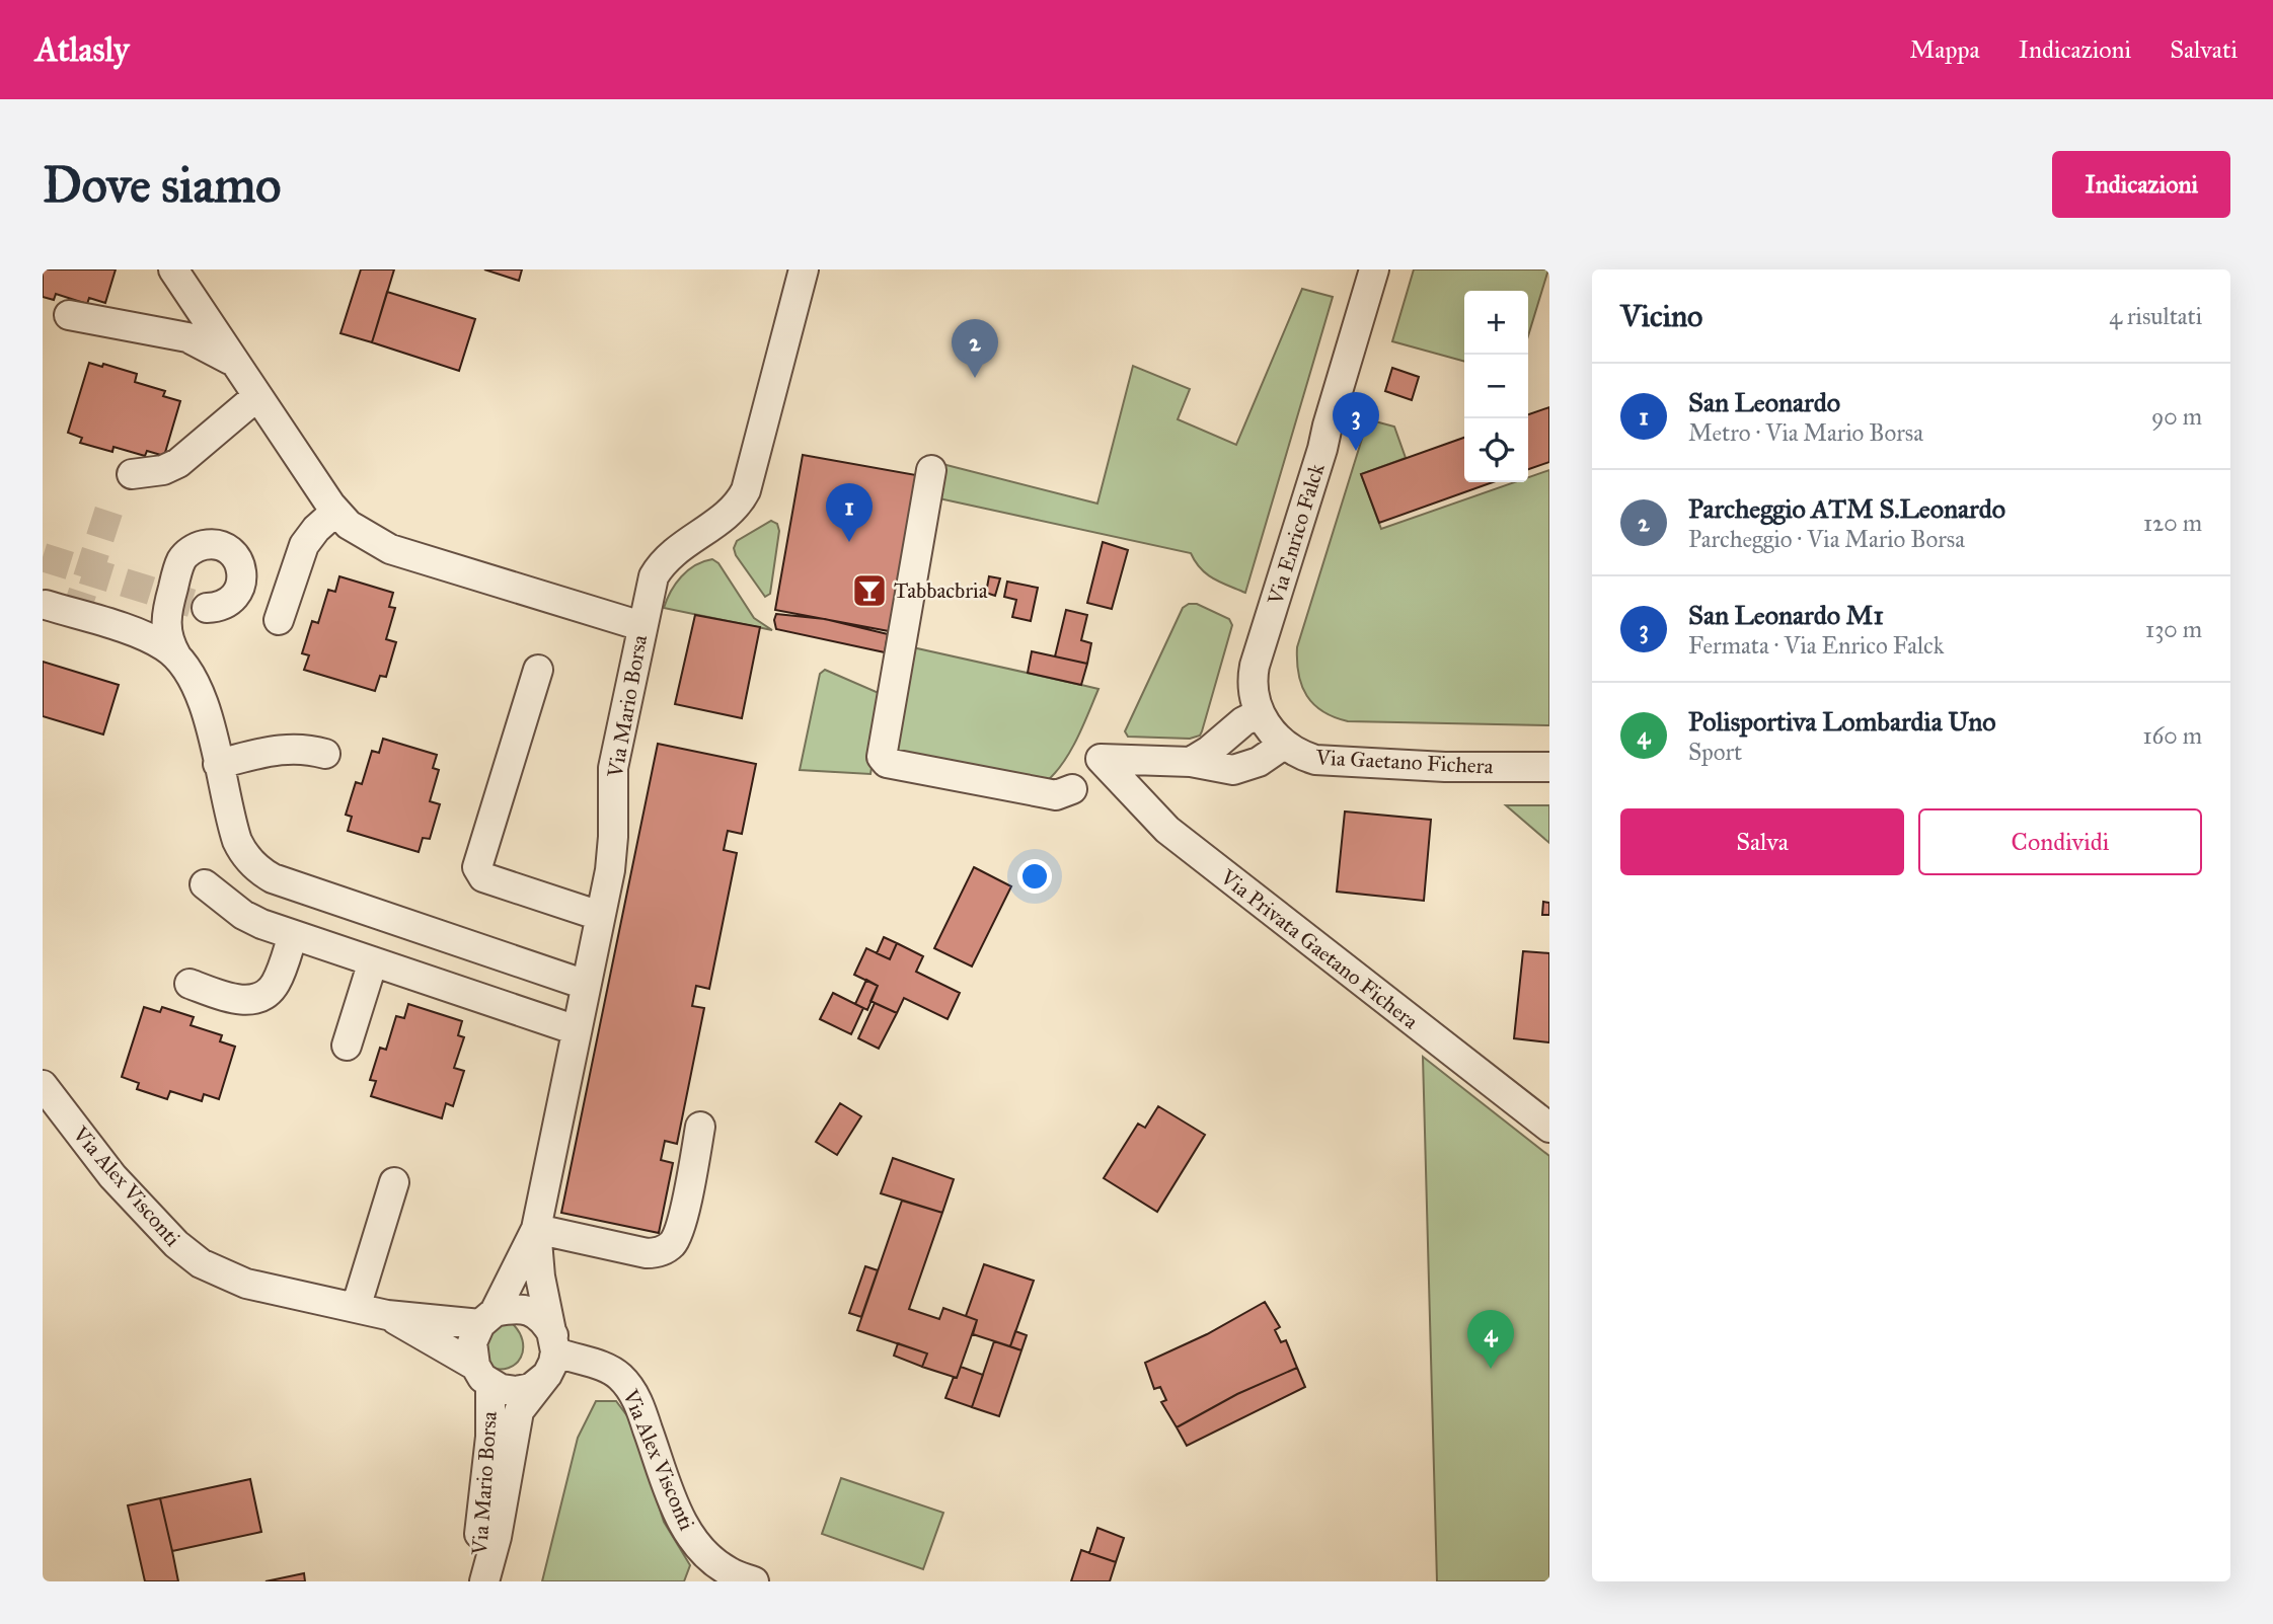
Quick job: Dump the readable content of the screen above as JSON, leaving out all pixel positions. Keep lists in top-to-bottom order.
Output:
{
  "streets": {
    "street": [
      "Via Enrico Falck",
      "Via Mario Borsa",
      "Via Gaetano Fichera",
      "Via Privata Gaetano Fichera",
      "Via Alex Visconti"
    ]
  },
  "crossings": [
    ["Via Enrico Falck", "Via Gaetano Fichera"],
    ["Via Mario Borsa", "Via Alex Visconti"]
  ],
  "places": {
    "bar": ["Tabbacbria"]
  },
  "page": {
    "header": "Atlasly",
    "nav": ["Mappa", "Indicazioni", "Salvati"],
    "buttons": [
      "Indicazioni",
      ["Salva", "Condividi"]
    ],
    "title": "Dove siamo",
    "heading": ["Vicino", "4 risultati"],
    "map_buttons": ["+", "−"],
    "pins": [
      "2",
      "3",
      "1",
      "4"
    ],
    "list": [
      {
        "mark": "1",
        "name": "San Leonardo",
        "note": "Metro · Via Mario Borsa",
        "value": "90 m"
      },
      {
        "mark": "2",
        "name": "Parcheggio ATM S.Leonardo",
        "note": "Parcheggio · Via Mario Borsa",
        "value": "120 m"
      },
      {
        "mark": "3",
        "name": "San Leonardo M1",
        "note": "Fermata · Via Enrico Falck",
        "value": "130 m"
      },
      {
        "mark": "4",
        "name": "Polisportiva Lombardia Uno",
        "note": "Sport",
        "value": "160 m"
      }
    ]
  }
}
